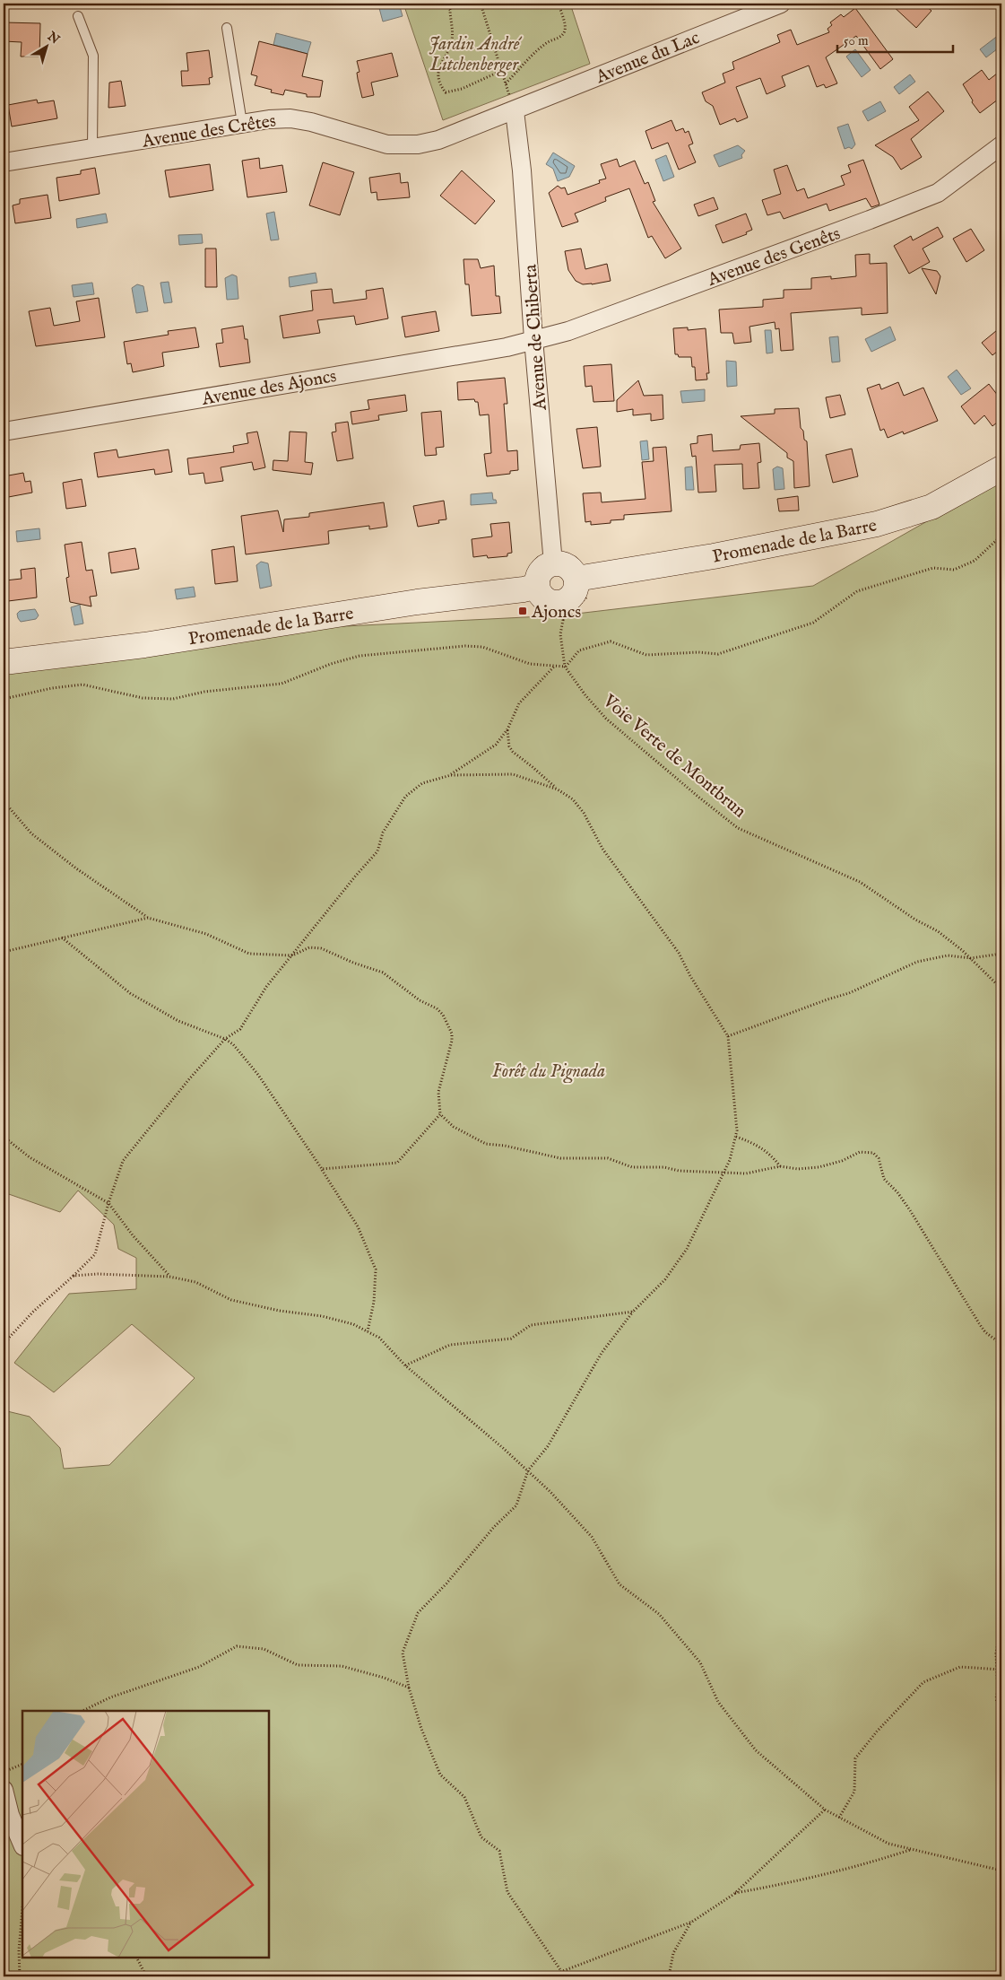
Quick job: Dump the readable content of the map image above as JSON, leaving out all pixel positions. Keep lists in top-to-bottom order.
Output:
{
  "streets": {
    "main road": ["Promenade de la Barre"],
    "street": [
      "Avenue du Lac",
      "Avenue des Crêtes",
      "Avenue des Genêts",
      "Avenue de Chiberta",
      "Avenue des Ajoncs"
    ],
    "path": ["Voie Verte de Montbrun"]
  },
  "crossings": [
    ["Avenue du Lac", "Avenue des Crêtes"],
    ["Avenue du Lac", "Avenue de Chiberta"],
    ["Avenue des Crêtes", "Avenue de Chiberta"],
    ["Avenue des Genêts", "Avenue de Chiberta"],
    ["Avenue des Genêts", "Avenue des Ajoncs"],
    ["Avenue de Chiberta", "Avenue des Ajoncs"]
  ],
  "parks": ["Jardin André Litchenberger", "Forêt du Pignada"],
  "places": {
    "transit": ["Ajoncs"]
  },
  "scale_bar": "50 m",
  "north": "top right"
}
